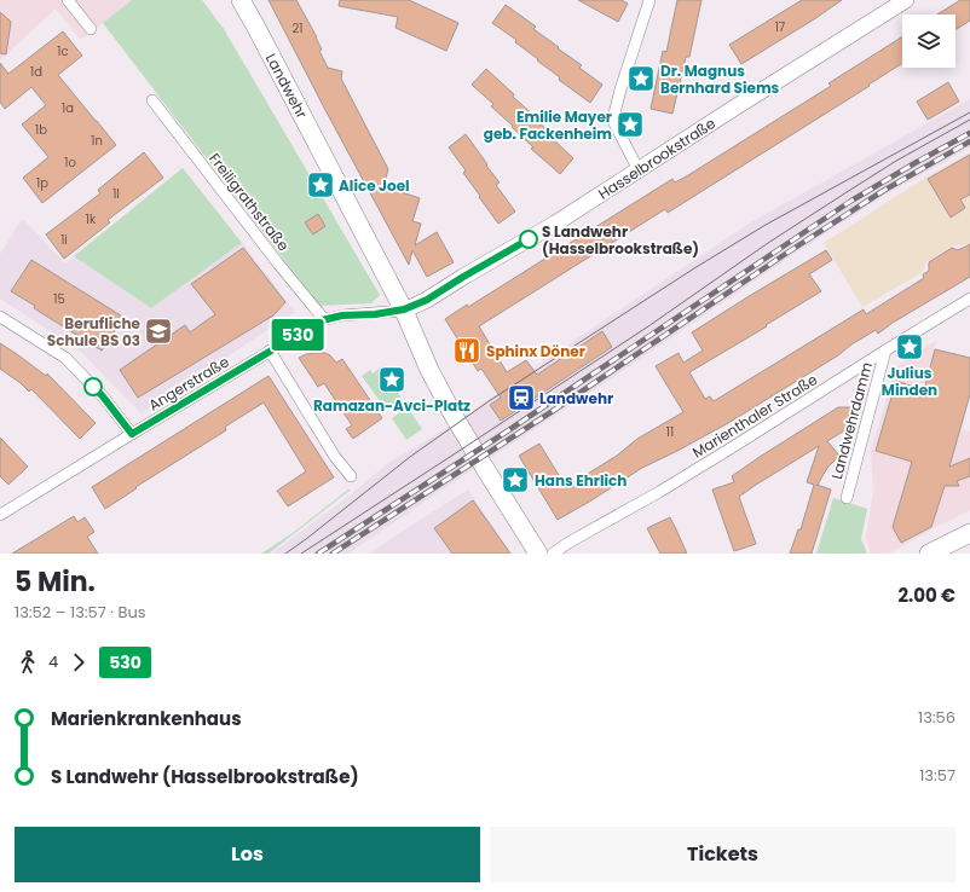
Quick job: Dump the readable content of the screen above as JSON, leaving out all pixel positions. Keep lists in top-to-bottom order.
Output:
{
  "streets": {
    "main road": ["Landwehr"],
    "street": [
      "Hasselbrookstraße",
      "Freiligrathstraße",
      "Angerstraße",
      "Marienthaler Straße",
      "Landwehrdamm"
    ]
  },
  "crossings": [
    ["Landwehr", "Hasselbrookstraße"],
    ["Landwehr", "Angerstraße"],
    ["Hasselbrookstraße", "Angerstraße"],
    ["Freiligrathstraße", "Angerstraße"],
    ["Marienthaler Straße", "Landwehrdamm"]
  ],
  "places": {
    "place": [
      "Dr. Magnus Bernhard Siems",
      "Emilie Mayer geb. Fackenheim",
      "Alice Joel",
      "Julius Minden",
      "Ramazan-Avci-Platz",
      "Hans Ehrlich"
    ],
    "other": ["S Landwehr (Hasselbrookstraße)"],
    "school or university": ["Berufliche Schule BS 03"],
    "restaurant": ["Sphinx Döner"],
    "station": ["Landwehr"]
  },
  "lines": ["bus line 530"],
  "house_numbers": [
    "17",
    "21",
    "1c",
    "1d",
    "1a",
    "1b",
    "1n",
    "1o",
    "1p",
    "1l",
    "1k",
    "1i",
    "15",
    "11"
  ],
  "page": {
    "on_map": "530",
    "heading": ["5 Min.", "13:52 – 13:57 · Bus", "2.00 €"],
    "legs": ["4", "530"],
    "list": [
      {
        "name": "Marienkrankenhaus",
        "value": "13:56"
      },
      {
        "name": "S Landwehr (Hasselbrookstraße)",
        "value": "13:57"
      }
    ],
    "buttons": ["Los", "Tickets"]
  }
}
